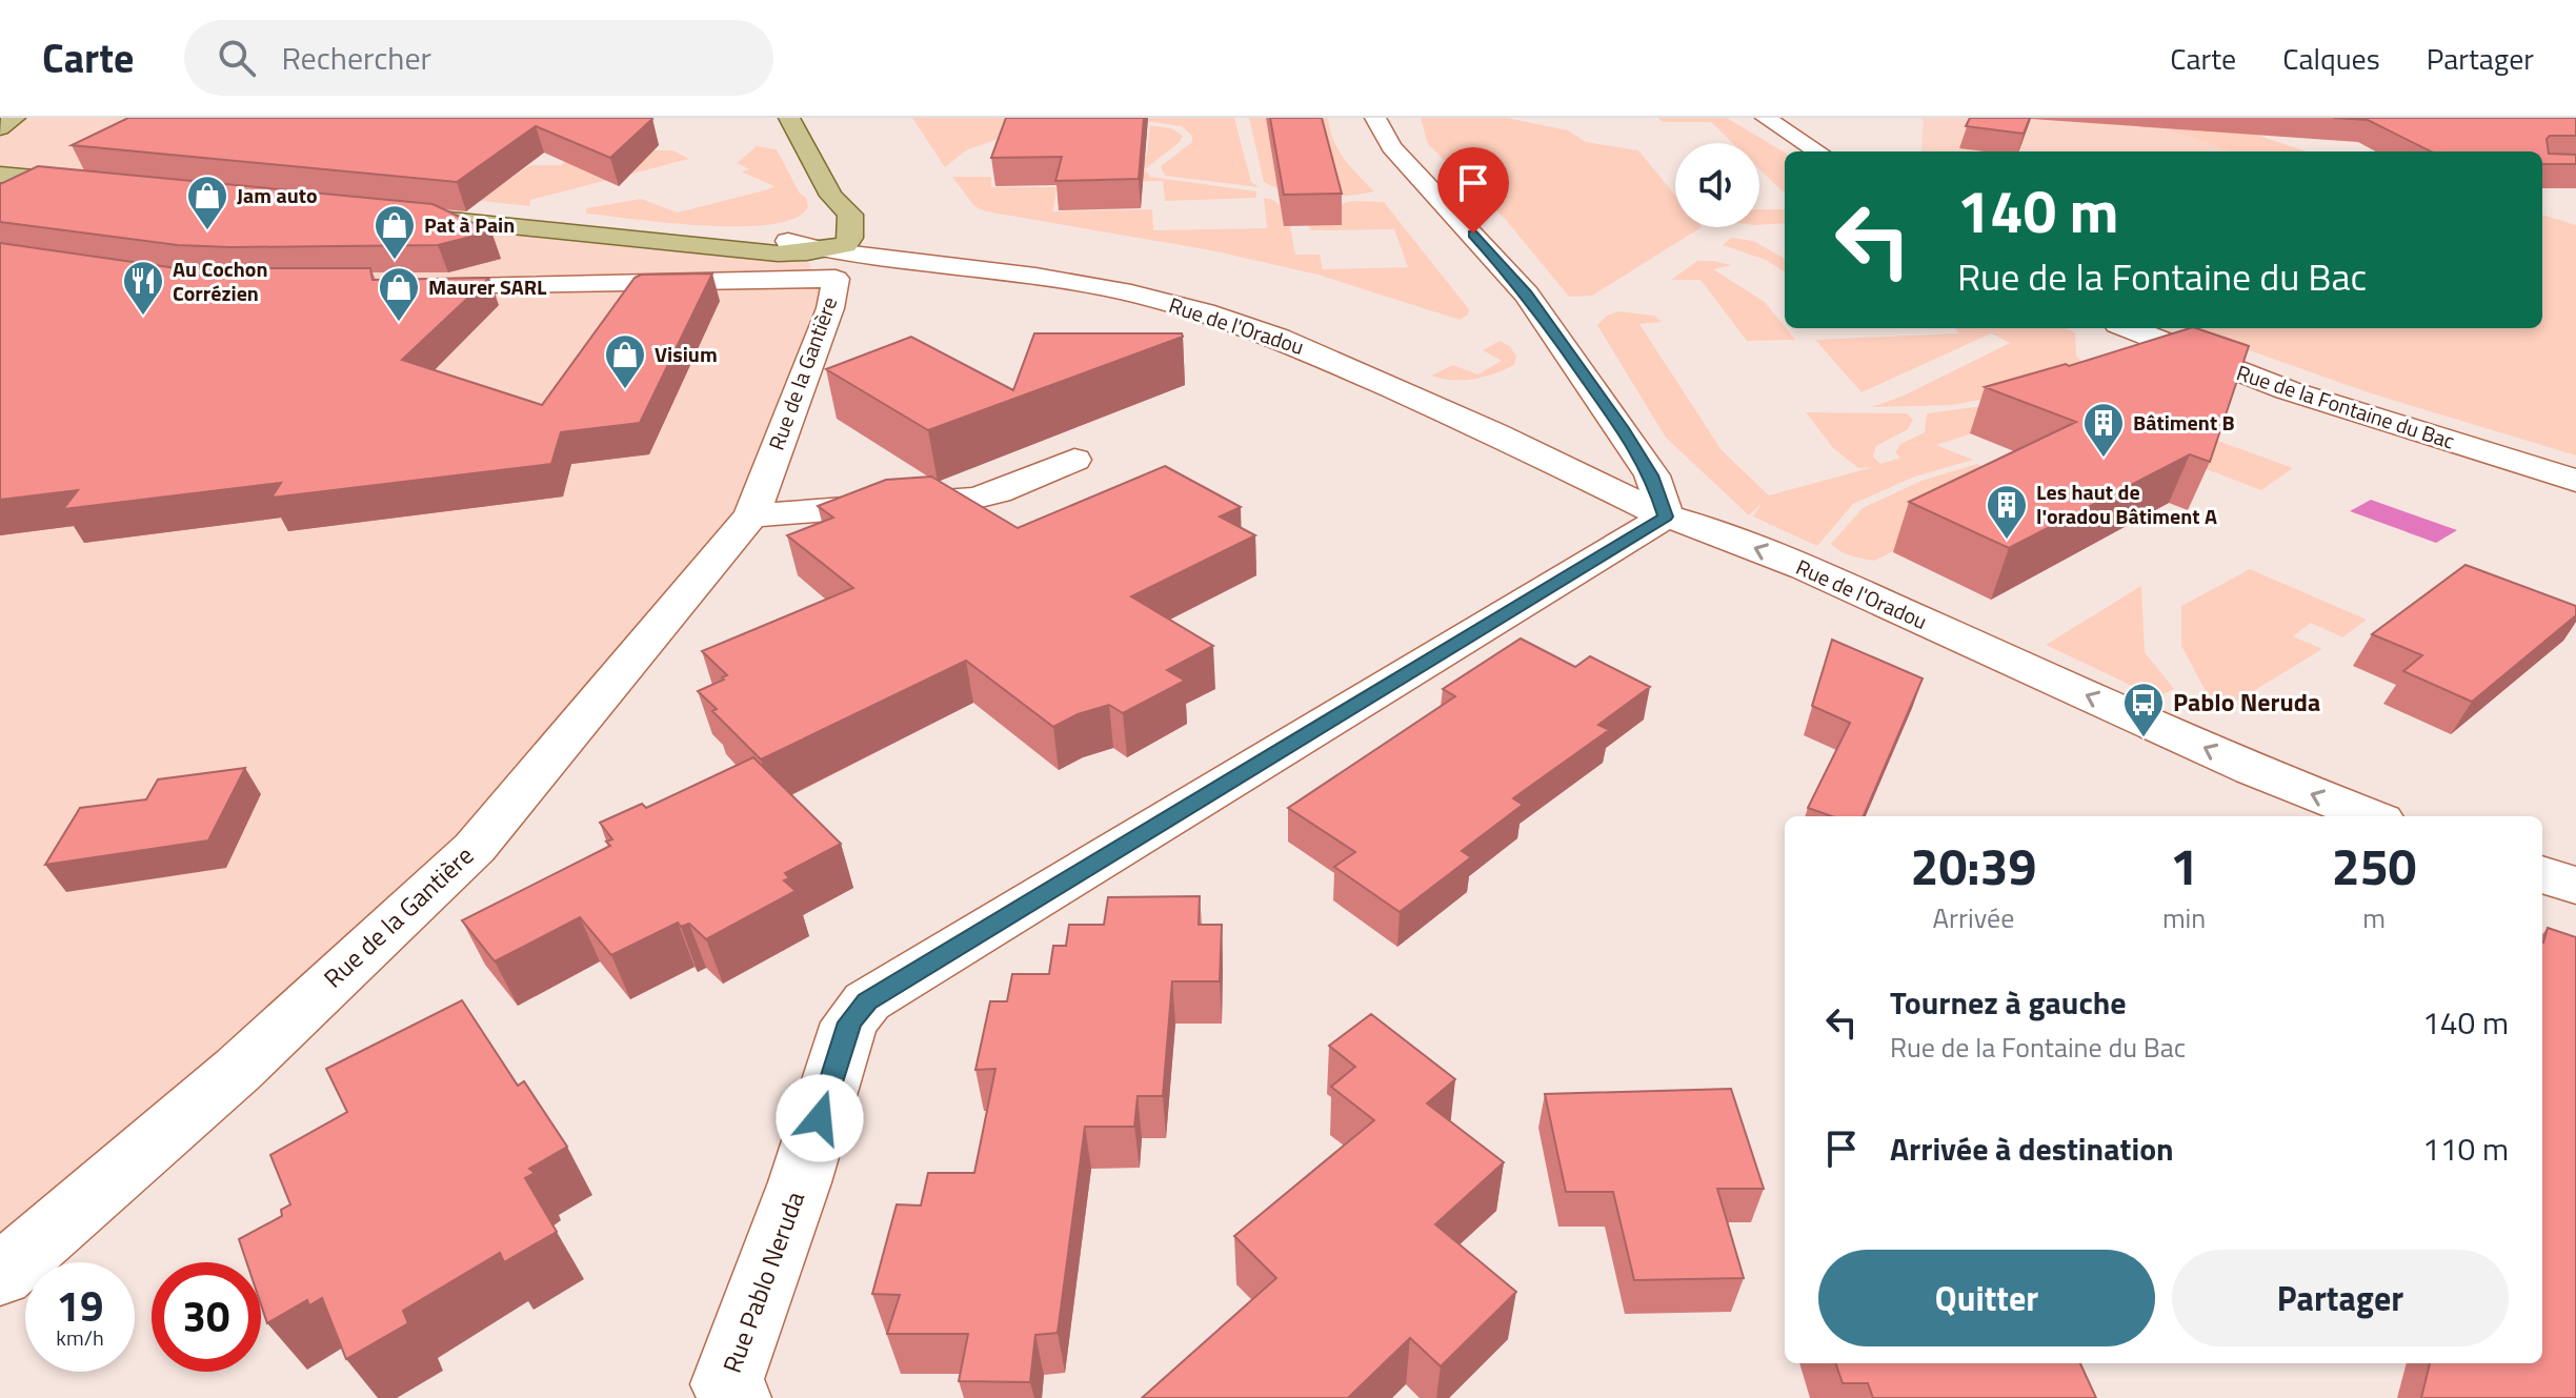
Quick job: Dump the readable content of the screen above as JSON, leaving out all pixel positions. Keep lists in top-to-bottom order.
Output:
{
  "streets": {
    "main road": ["Rue de l'Oradou", "Rue de la Gantière"],
    "street": ["Rue de la Fontaine du Bac", "Rue Pablo Neruda"]
  },
  "crossings": [
    ["Rue de l'Oradou", "Rue de la Gantière"],
    ["Rue de l'Oradou", "Rue Pablo Neruda"]
  ],
  "places": {
    "shop": [
      "Jam auto",
      "Pat à Pain",
      "Maurer SARL",
      "Visium"
    ],
    "restaurant": ["Au Cochon Corrézien"],
    "building": ["Bâtiment B", "Les haut de l'oradou Bâtiment A"],
    "bus stop": ["Pablo Neruda"]
  },
  "page": {
    "header": "Carte",
    "search": "Rechercher",
    "nav": ["Carte", "Calques", "Partager"],
    "turn": ["140 m", "Rue de la Fontaine du Bac"],
    "eta": [
      "20:39",
      "Arrivée",
      "1",
      "min",
      "250",
      "m"
    ],
    "list": [
      {
        "name": "Tournez à gauche",
        "note": "Rue de la Fontaine du Bac",
        "value": "140 m"
      },
      {
        "name": "Arrivée à destination",
        "value": "110 m"
      }
    ],
    "buttons": ["Quitter", "Partager"],
    "speed": "19 km/h",
    "limit": "30"
  }
}
